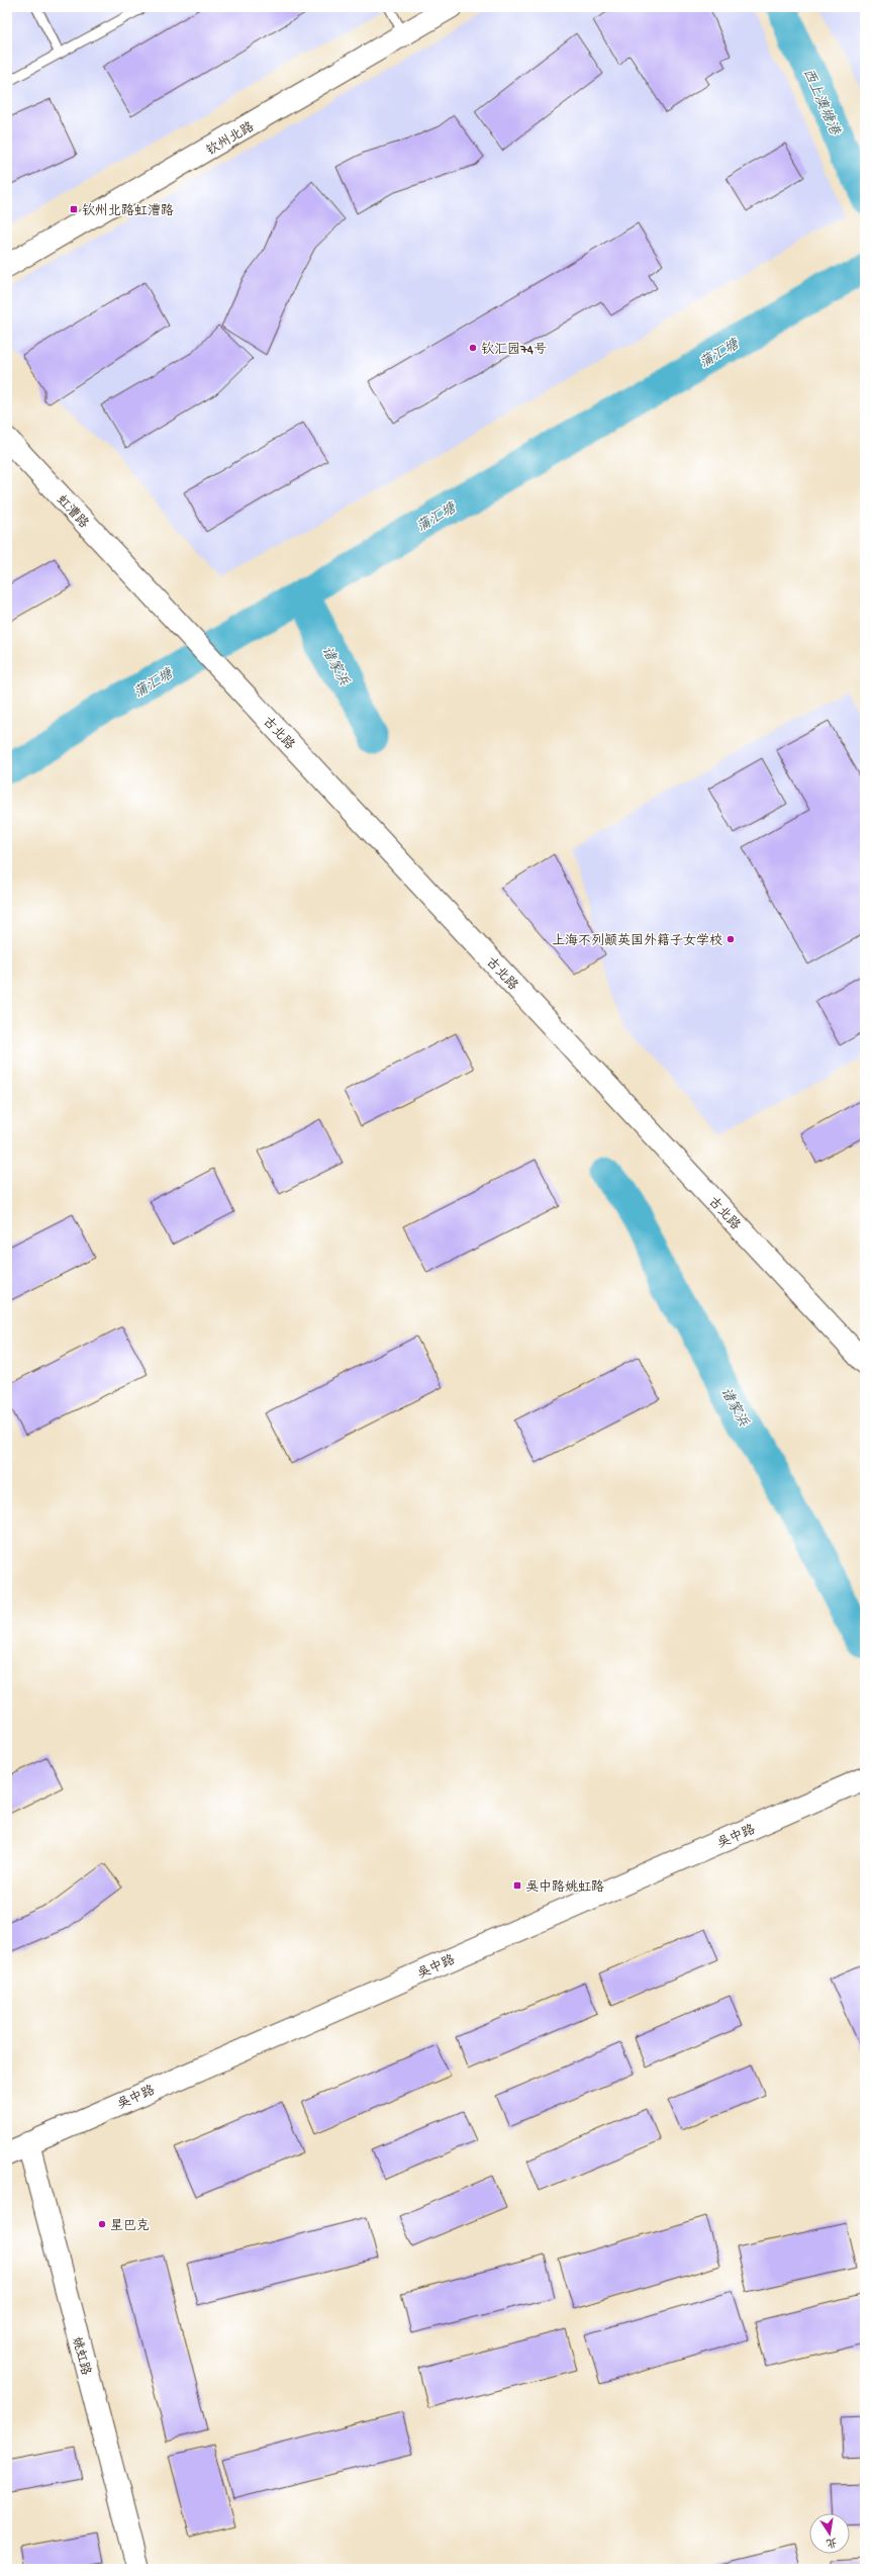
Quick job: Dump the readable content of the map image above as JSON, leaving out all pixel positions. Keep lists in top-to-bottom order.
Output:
{
  "streets": {
    "main road": [
      "钦州北路",
      "虹漕路",
      "古北路",
      "吴中路",
      "姚虹路"
    ]
  },
  "crossings": [
    ["虹漕路", "古北路"],
    ["吴中路", "姚虹路"]
  ],
  "water": ["西上澳塘港", "蒲汇塘", "诸家浜"],
  "places": {
    "transit": ["钦州北路虹漕路", "吴中路姚虹路"],
    "other": ["钦汇园74号", "上海不列颠英国外籍子女学校", "星巴克"]
  },
  "north": "bottom"
}
